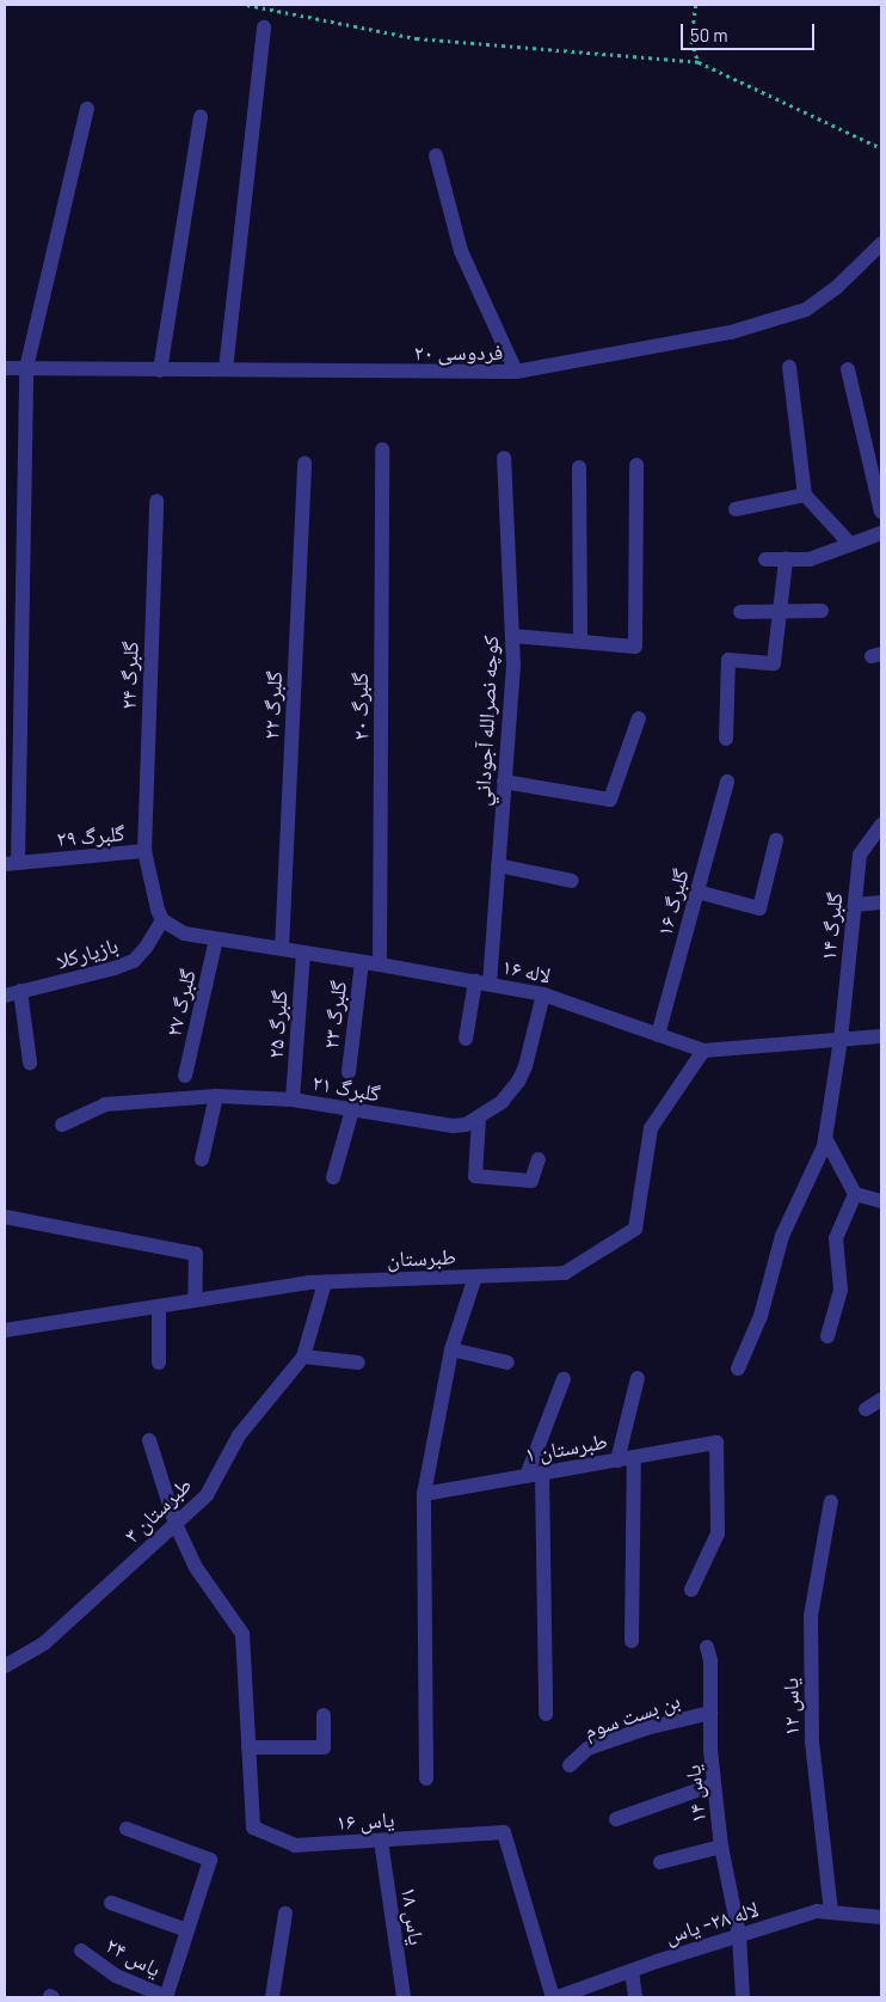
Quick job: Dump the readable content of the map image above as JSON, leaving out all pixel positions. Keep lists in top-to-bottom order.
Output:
{
  "streets": {
    "street": [
      "فردوسی ۲۰",
      "گلبرگ ۲۴",
      "گلبرگ ۲۲",
      "گلبرگ ۲۰",
      "كوچه نصرالله آجوداني",
      "گلبرگ ۲۹",
      "گلبرگ ۱۶",
      "گلبرگ ۱۴",
      "بازیارکلا",
      "لاله ۱۶",
      "گلبرگ ۲۷",
      "گلبرگ ۲۳",
      "گلبرگ ۲۵",
      "گلبرگ ۲۱",
      "طبرستان",
      "طبرستان ۱",
      "طبرستان ۳",
      "یاس ۱۲",
      "بن بست سوم",
      "یاس ۱۴",
      "یاس ۱۶",
      "یاس ۱۸",
      "لاله ۲۸- یاس",
      "یاس ۲۴"
    ]
  },
  "crossings": [
    ["گلبرگ ۲۴", "گلبرگ ۲۹"],
    ["گلبرگ ۲۲", "لاله ۱۶"],
    ["گلبرگ ۲۰", "لاله ۱۶"],
    ["كوچه نصرالله آجوداني", "لاله ۱۶"],
    ["گلبرگ ۲۹", "بازیارکلا"],
    ["گلبرگ ۲۹", "لاله ۱۶"],
    ["گلبرگ ۱۶", "لاله ۱۶"],
    ["گلبرگ ۱۴", "لاله ۱۶"],
    ["بازیارکلا", "لاله ۱۶"],
    ["لاله ۱۶", "گلبرگ ۲۷"],
    ["لاله ۱۶", "گلبرگ ۲۳"],
    ["لاله ۱۶", "گلبرگ ۲۵"],
    ["لاله ۱۶", "گلبرگ ۲۱"],
    ["لاله ۱۶", "طبرستان"],
    ["گلبرگ ۲۵", "گلبرگ ۲۱"],
    ["طبرستان", "طبرستان ۳"],
    ["طبرستان ۳", "یاس ۱۶"],
    ["یاس ۱۲", "لاله ۲۸- یاس"],
    ["بن بست سوم", "یاس ۱۴"],
    ["یاس ۱۴", "لاله ۲۸- یاس"],
    ["یاس ۱۶", "یاس ۱۸"]
  ],
  "scale_bar": "50 m"
}
